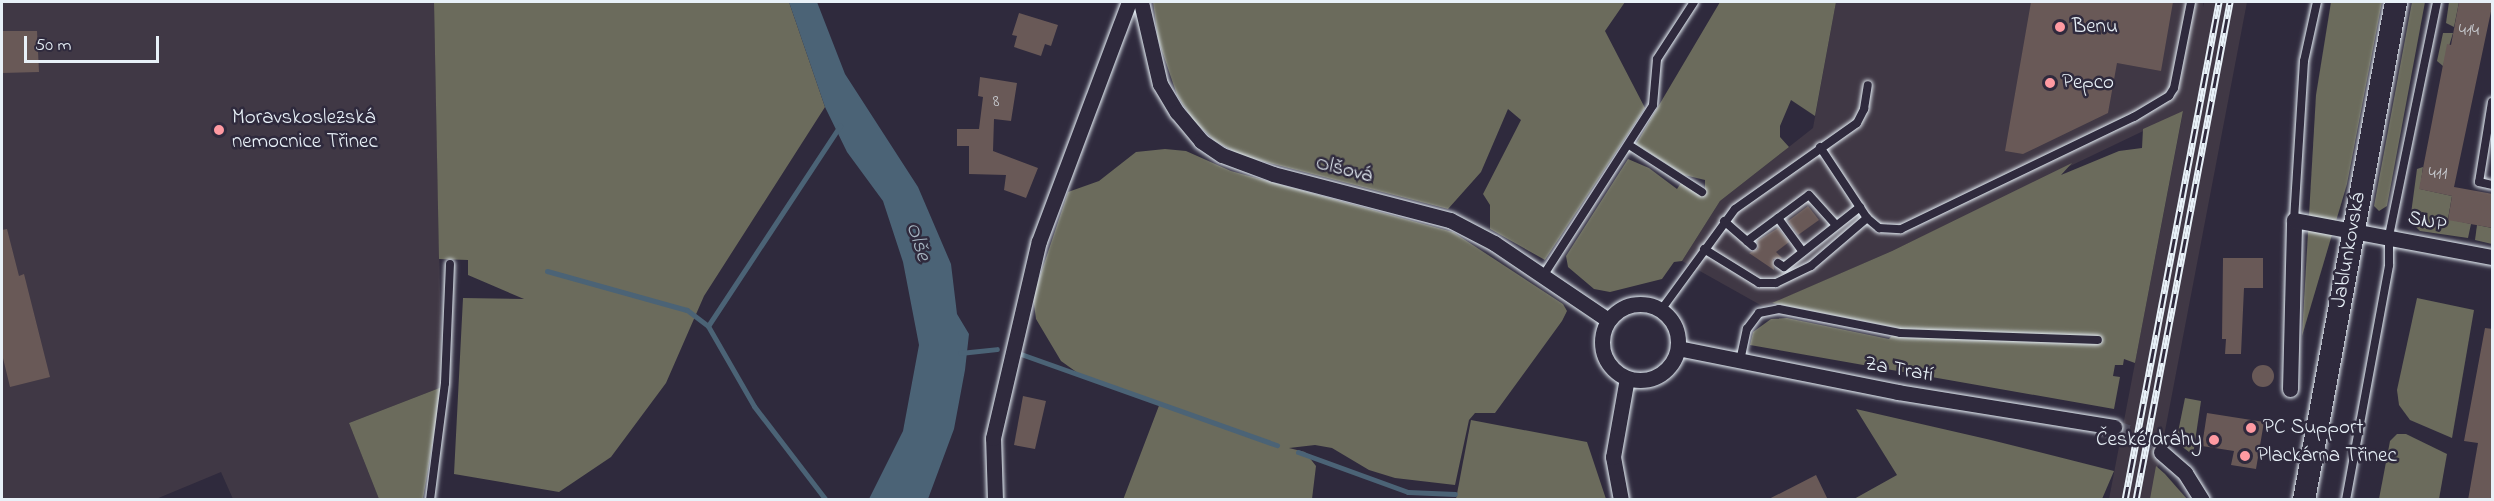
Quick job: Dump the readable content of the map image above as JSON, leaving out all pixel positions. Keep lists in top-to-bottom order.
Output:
{
  "streets": {
    "main road": ["Jablunkovská"],
    "street": ["Olšová", "SNP", "Za Tratí"]
  },
  "crossings": [
    ["Olšová", "Za Tratí"],
    ["SNP", "Jablunkovská"]
  ],
  "water": ["Olše"],
  "places": [
    "Benu",
    "Pepco",
    "Moravskoslezská nemocnice Třinec",
    "PC Support",
    "České dráhy",
    "Plackárna Třinec"
  ],
  "house_numbers": ["414", "8", "411"],
  "scale_bar": "50 m"
}
